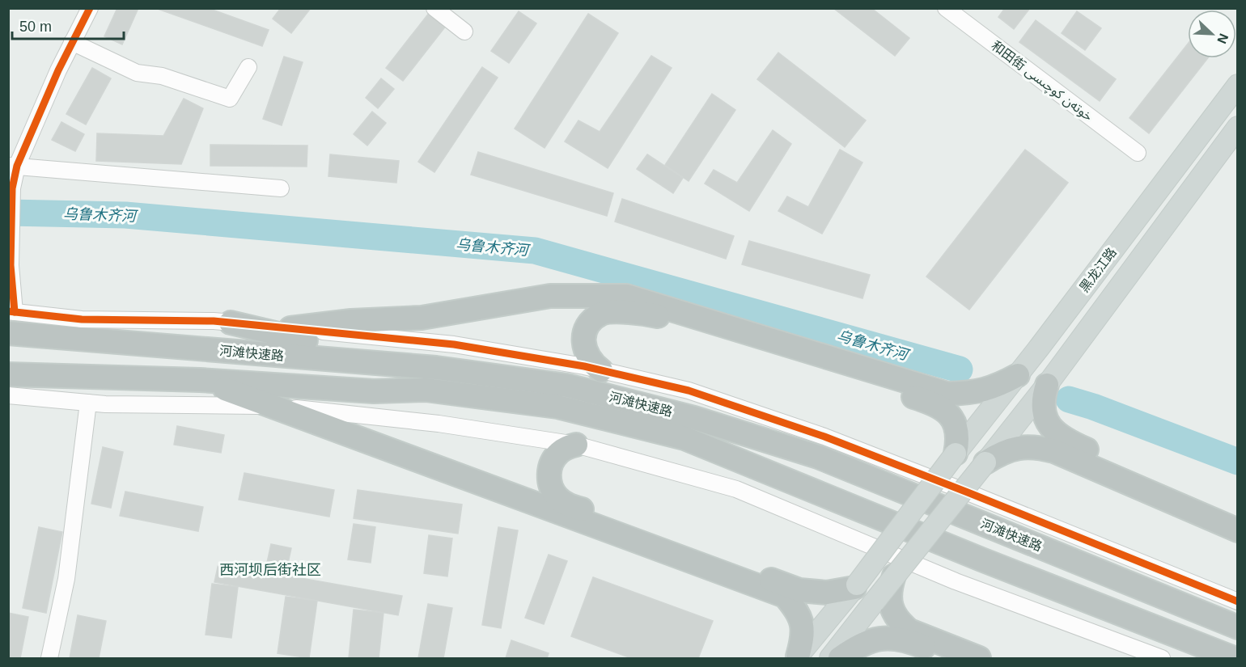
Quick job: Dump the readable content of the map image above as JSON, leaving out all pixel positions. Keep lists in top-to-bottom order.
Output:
{
  "streets": {
    "highway": ["河滩快速路"],
    "main road": ["黑龙江路"],
    "street": ["和田街 خوتەن كوچىسى"]
  },
  "districts": ["西河坝后街社区"],
  "water": ["乌鲁木齐河"],
  "scale_bar": "50 m",
  "north": "bottom right"
}
